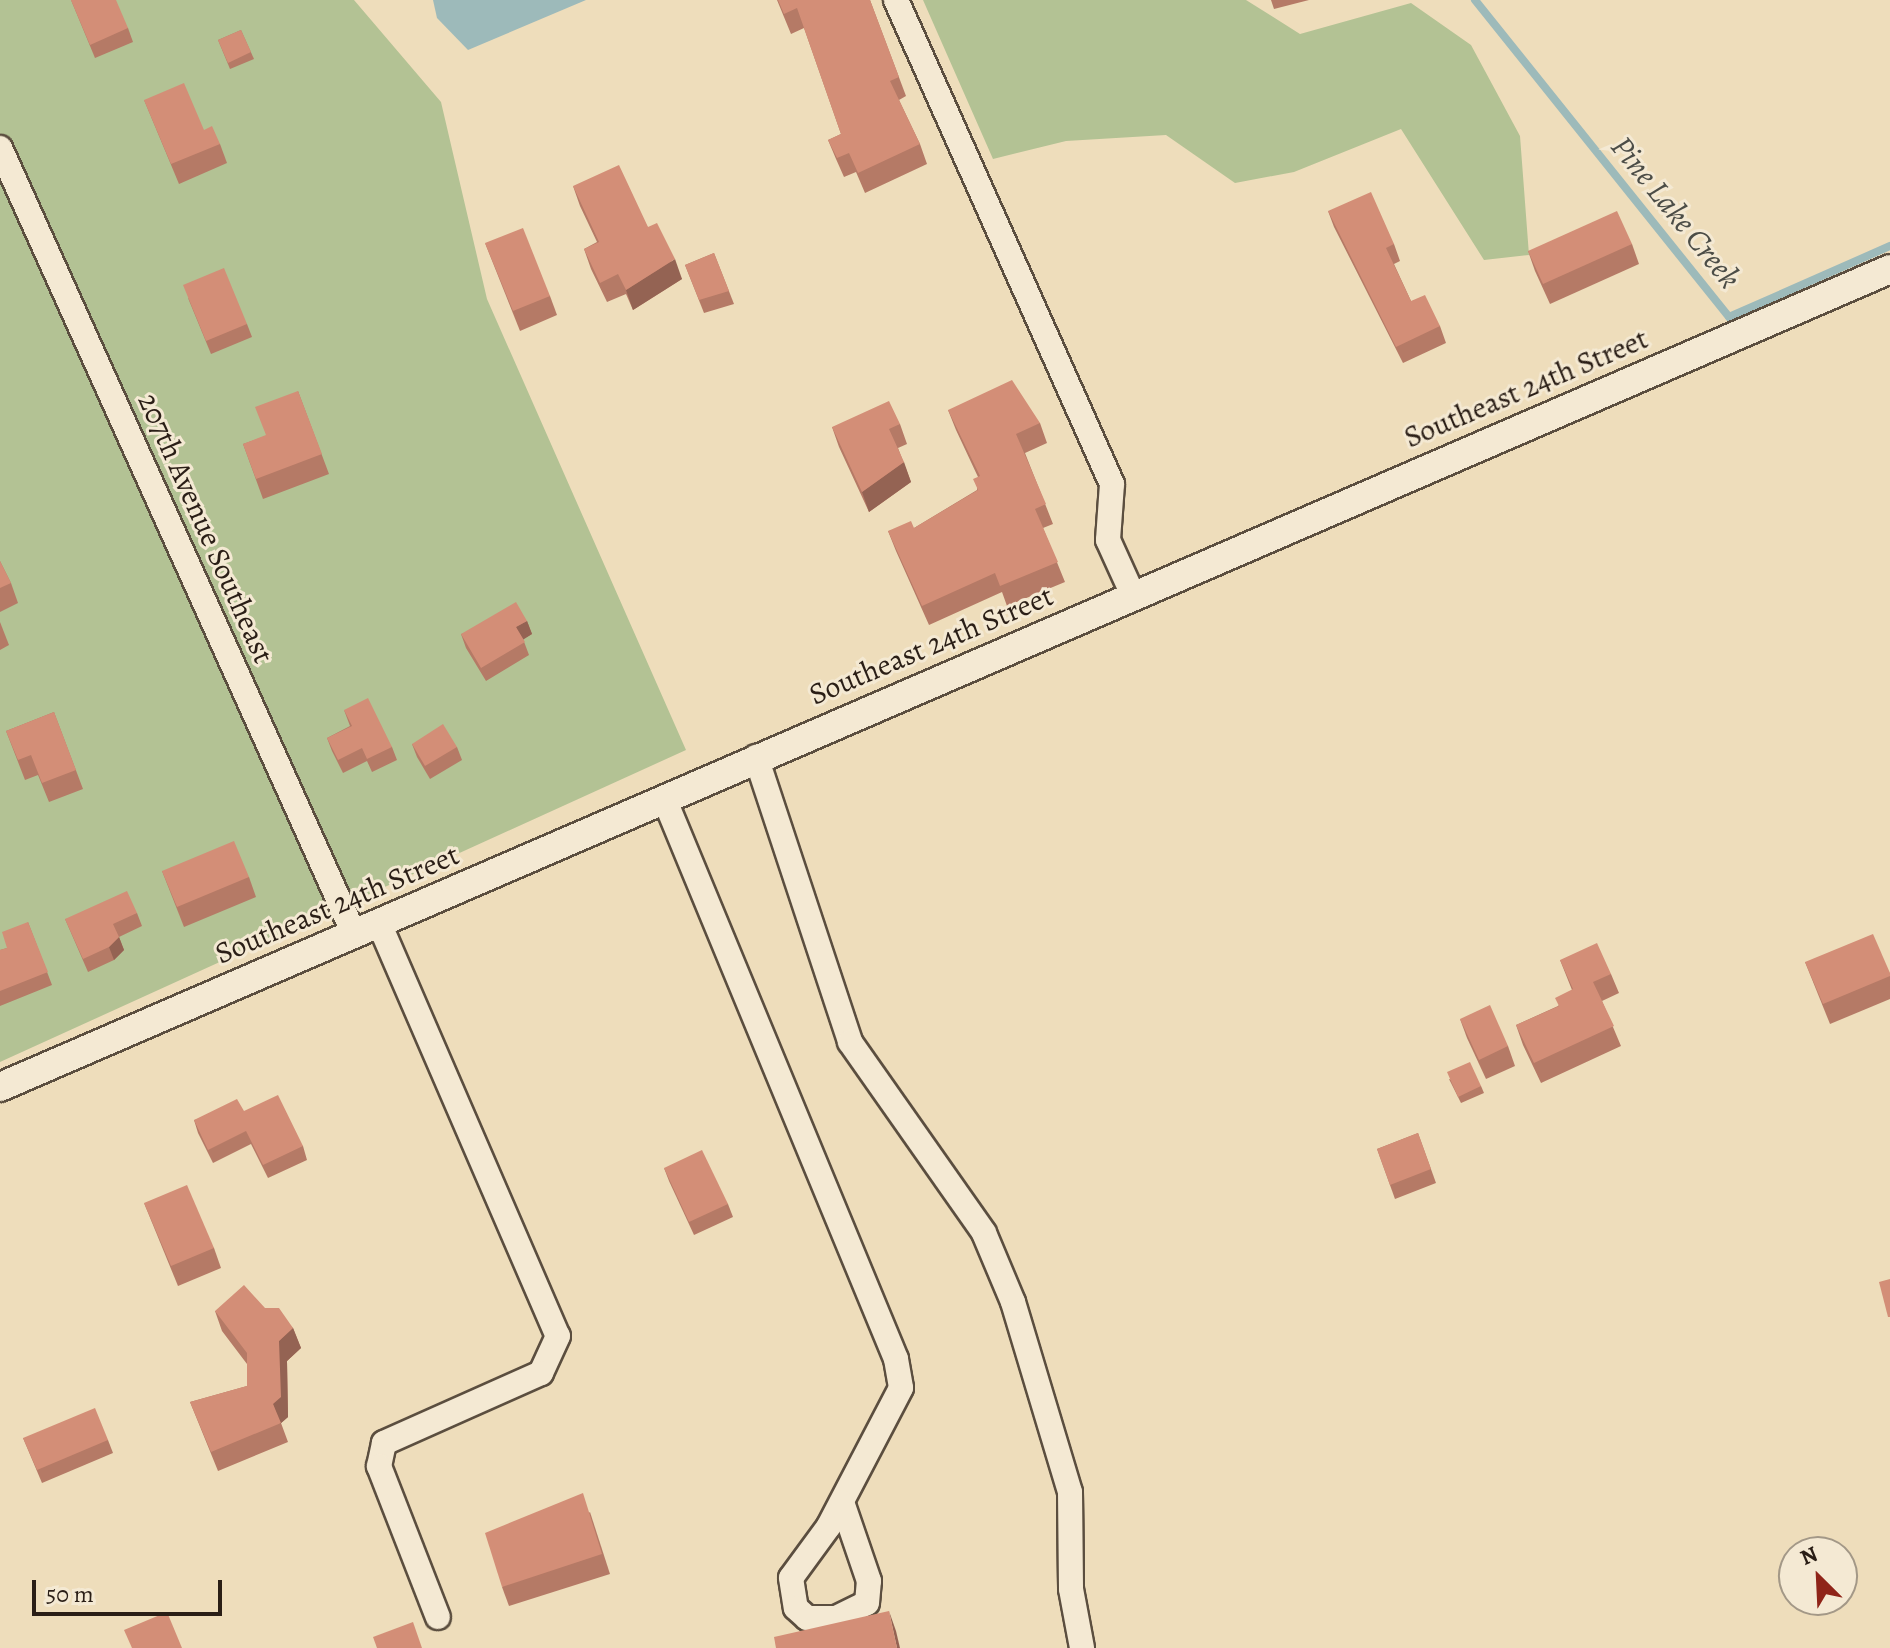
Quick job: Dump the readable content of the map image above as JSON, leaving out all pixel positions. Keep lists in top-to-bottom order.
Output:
{
  "streets": {
    "street": ["Southeast 24th Street", "207th Avenue Southeast"]
  },
  "crossings": [
    ["Southeast 24th Street", "207th Avenue Southeast"]
  ],
  "water": ["Pine Lake Creek"],
  "scale_bar": "50 m",
  "north": "top left"
}
